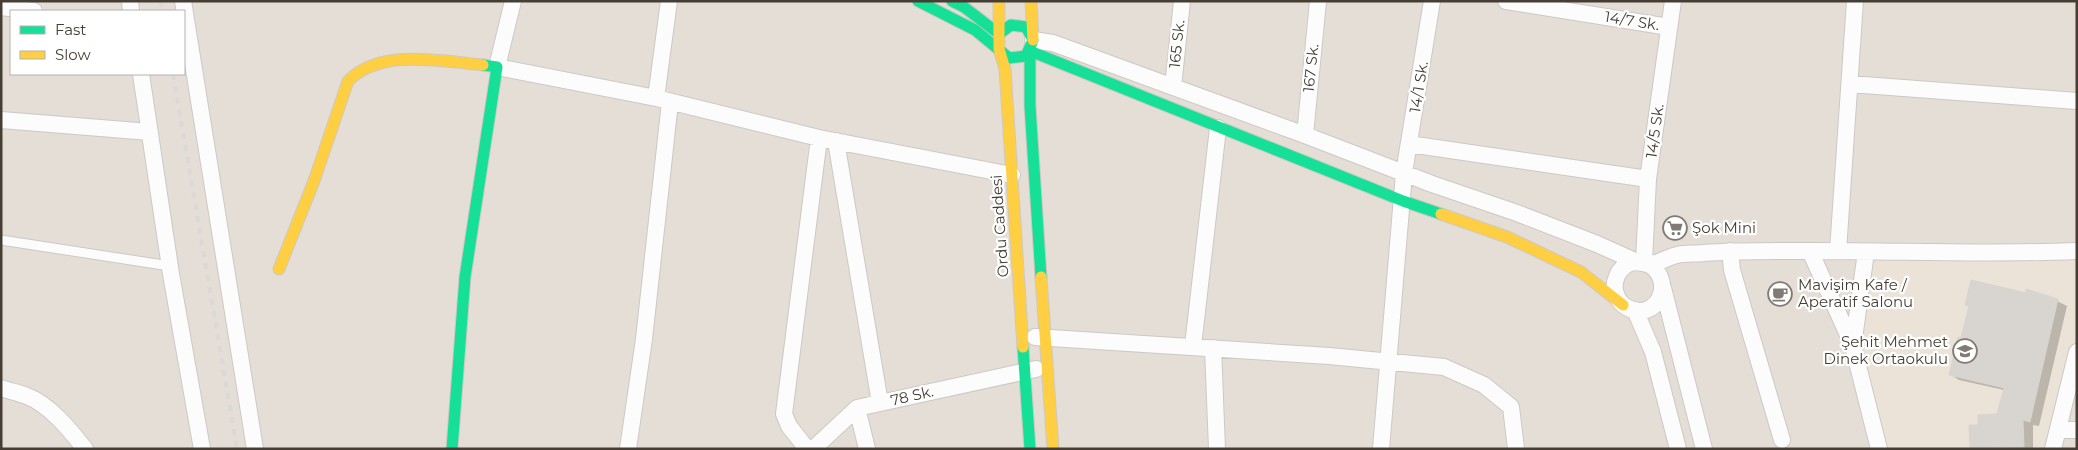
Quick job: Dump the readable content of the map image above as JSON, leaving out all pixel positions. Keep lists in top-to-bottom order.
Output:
{
  "streets": {
    "street": [
      "14/7 Sk.",
      "165 Sk.",
      "167 Sk.",
      "14/1 Sk.",
      "14/5 Sk.",
      "Ordu Caddesi",
      "78 Sk."
    ]
  },
  "crossings": [
    ["14/7 Sk.", "14/5 Sk."],
    ["Ordu Caddesi", "78 Sk."]
  ],
  "places": {
    "supermarket": ["Şok Mini"],
    "cafe": ["Mavişim Kafe / Aperatif Salonu"],
    "school or university": ["Şehit Mehmet Dinek Ortaokulu"]
  },
  "legend": ["Fast", "Slow"]
}
